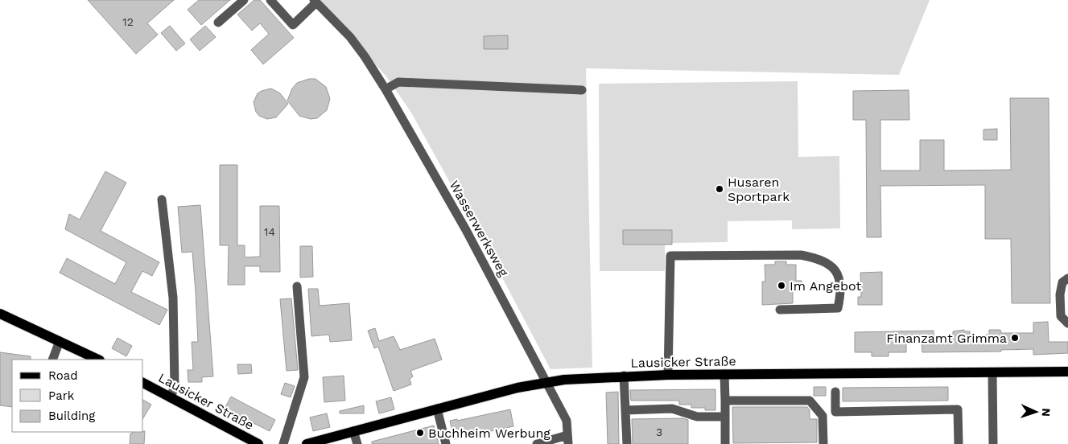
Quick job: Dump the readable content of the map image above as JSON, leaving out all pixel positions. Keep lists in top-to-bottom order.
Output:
{
  "streets": {
    "main road": ["Lausicker Straße"],
    "street": ["Wasserwerksweg"]
  },
  "crossings": [
    ["Wasserwerksweg", "Lausicker Straße"]
  ],
  "places": [
    "Husaren Sportpark",
    "Im Angebot",
    "Finanzamt Grimma",
    "Buchheim Werbung"
  ],
  "house_numbers": ["12", "14", "3"],
  "legend": ["Road", "Park", "Building"],
  "north": "right"
}
